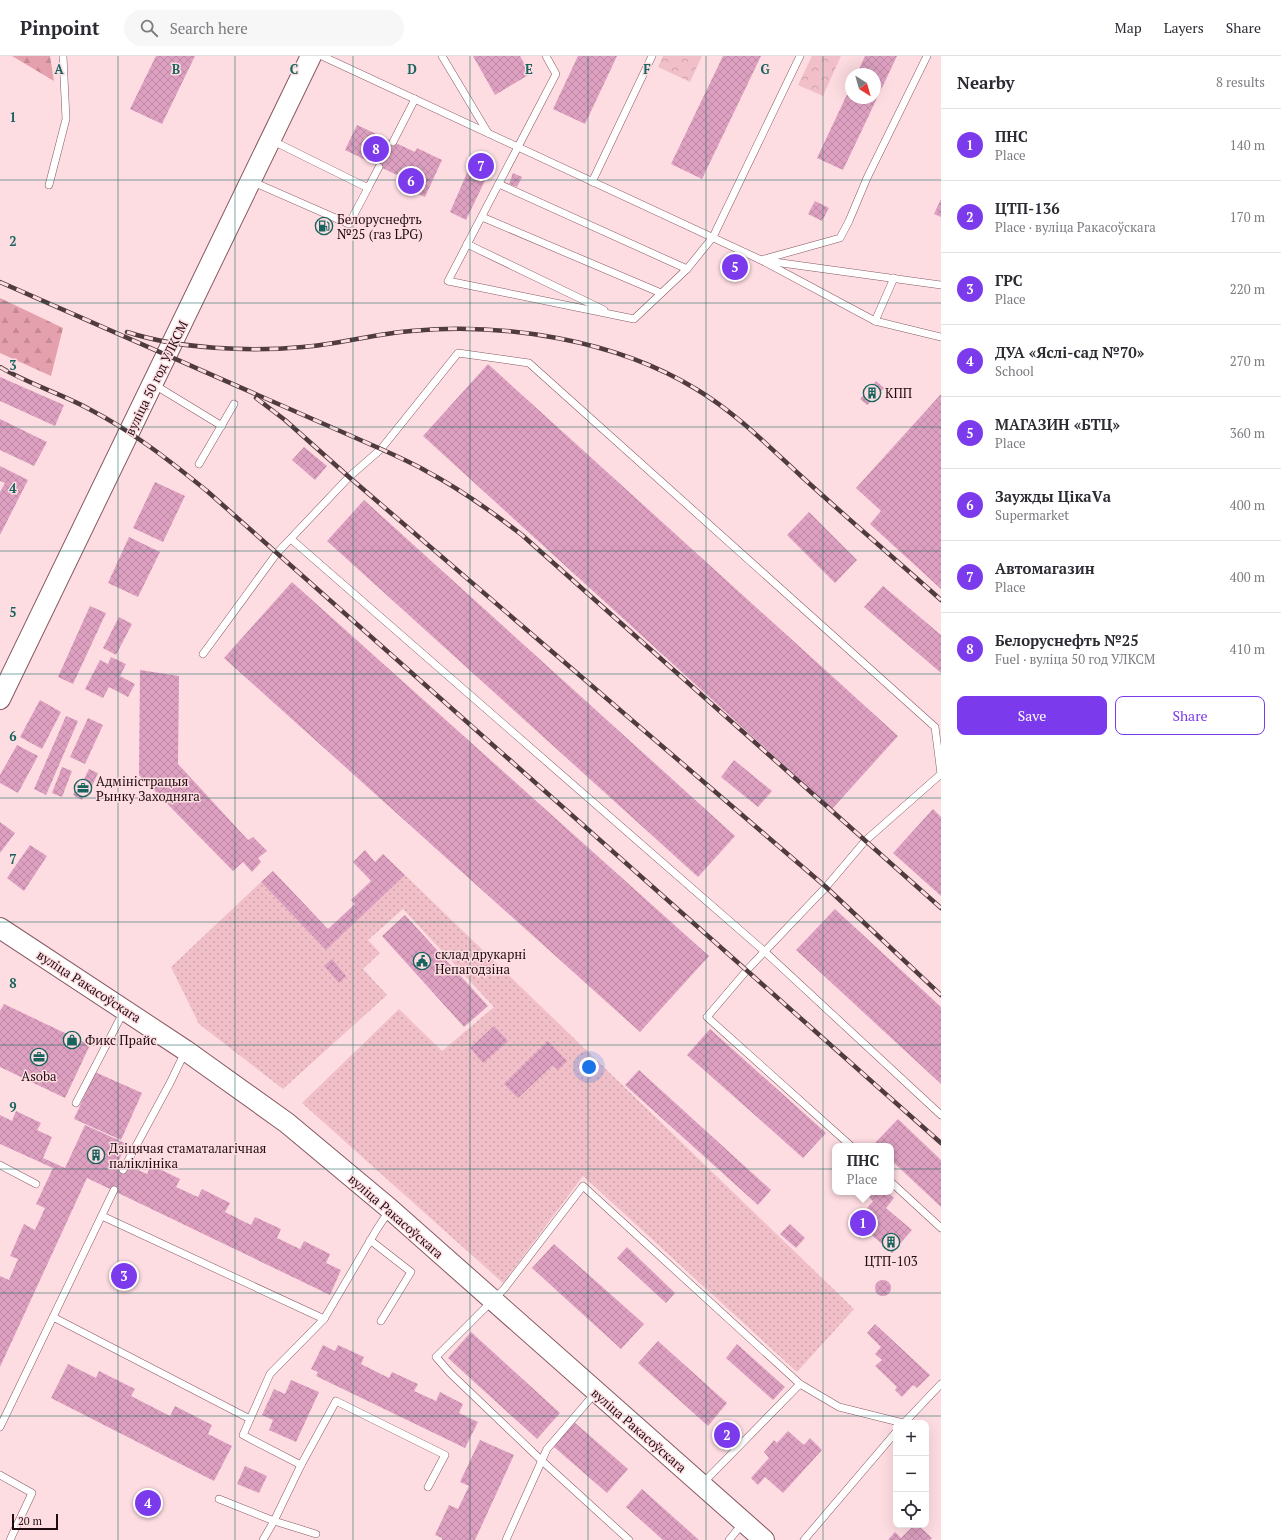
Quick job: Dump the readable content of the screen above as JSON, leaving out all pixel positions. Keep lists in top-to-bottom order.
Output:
{
  "streets": {
    "main road": ["вуліца 50 год УЛКСМ", "вуліца Ракасоўскага"]
  },
  "places": {
    "fuel station": ["Белоруснефть №25 (газ LPG)"],
    "building": ["КПП", "Дзіцячая стаматалагічная паліклініка", "ЦТП-103"],
    "office": ["Адміністрацыя Рынку Заходняга", "Asoba"],
    "public building": ["склад друкарні Непагодзіна"],
    "shop": ["Фикс Прайс"]
  },
  "scale_bar": "20 m",
  "north": "bottom right",
  "page": {
    "header": "Pinpoint",
    "search": "Search here",
    "nav": ["Map", "Layers", "Share"],
    "heading": ["Nearby", "8 results"],
    "list": [
      {
        "mark": "1",
        "name": "ПНС",
        "note": "Place",
        "value": "140 m"
      },
      {
        "mark": "2",
        "name": "ЦТП-136",
        "note": "Place · вуліца Ракасоўскага",
        "value": "170 m"
      },
      {
        "mark": "3",
        "name": "ГРС",
        "note": "Place",
        "value": "220 m"
      },
      {
        "mark": "4",
        "name": "ДУА «Яслі-сад №70»",
        "note": "School",
        "value": "270 m"
      },
      {
        "mark": "5",
        "name": "МАГАЗИН «БТЦ»",
        "note": "Place",
        "value": "360 m"
      },
      {
        "mark": "6",
        "name": "Заужды ЦікаVа",
        "note": "Supermarket",
        "value": "400 m"
      },
      {
        "mark": "7",
        "name": "Автомагазин",
        "note": "Place",
        "value": "400 m"
      },
      {
        "mark": "8",
        "name": "Белоруснефть №25",
        "note": "Fuel · вуліца 50 год УЛКСМ",
        "value": "410 m"
      }
    ],
    "pins": [
      "8",
      "7",
      "6",
      "5",
      "1",
      "3",
      "2",
      "4"
    ],
    "buttons": ["Save", "Share"],
    "popup": ["ПНС", "Place"],
    "map_buttons": ["+", "−"],
    "scale": "20 m"
  },
  "grid": {
    "columns": [
      "A",
      "B",
      "C",
      "D",
      "E",
      "F",
      "G"
    ],
    "rows": [
      "1",
      "2",
      "3",
      "4",
      "5",
      "6",
      "7",
      "8",
      "9"
    ]
  }
}
